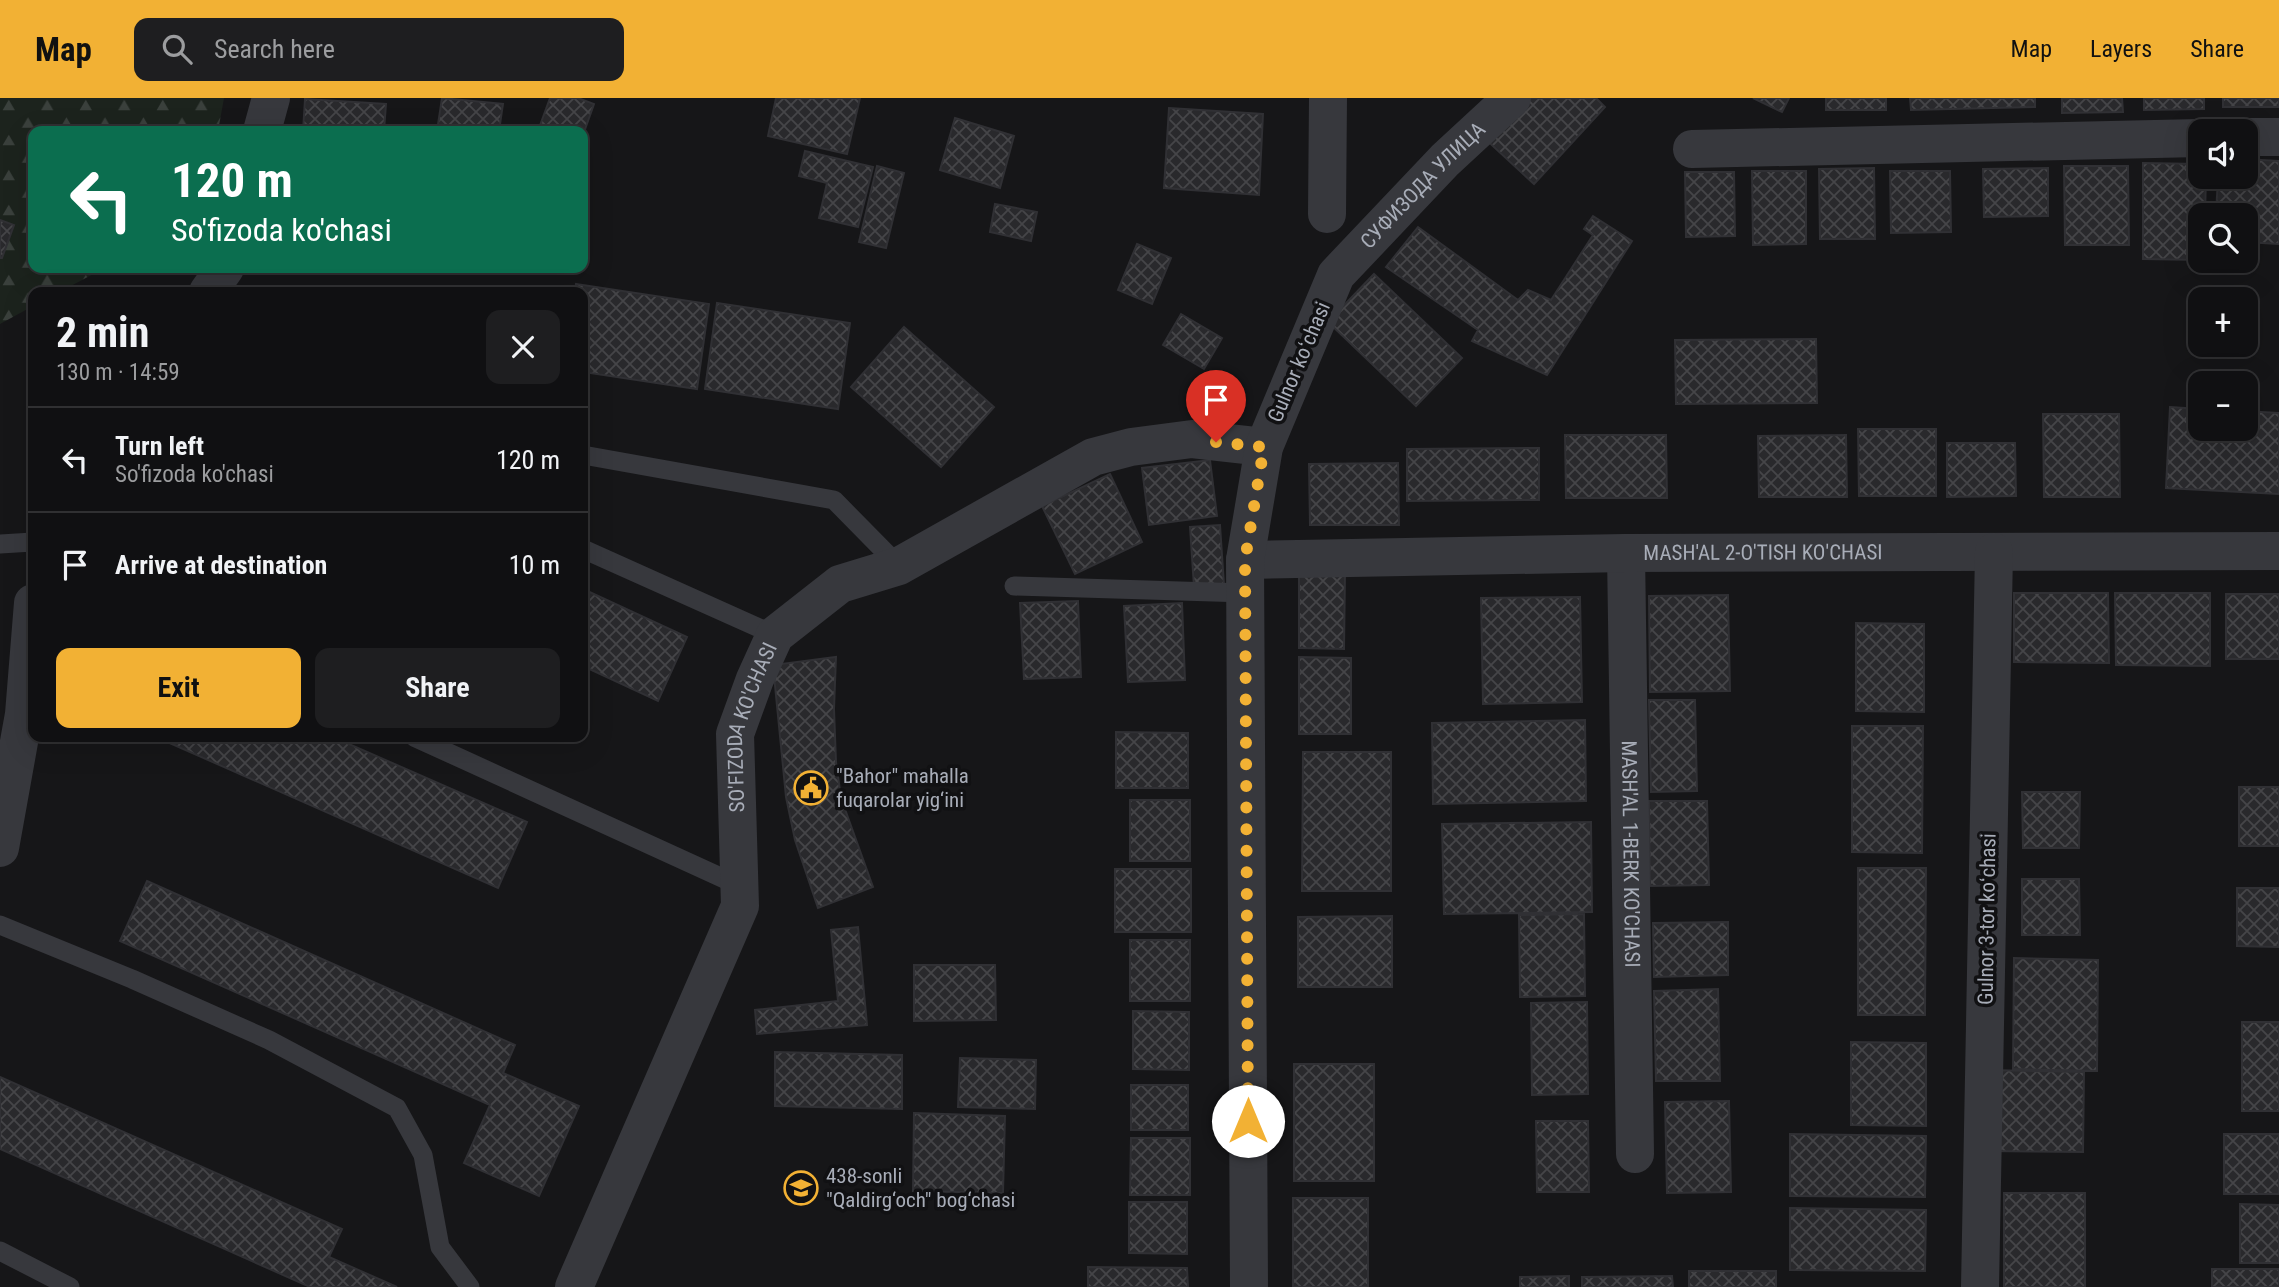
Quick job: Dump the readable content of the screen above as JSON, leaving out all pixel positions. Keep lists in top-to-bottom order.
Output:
{
  "streets": {
    "street": [
      "СУФИЗОДА УЛИЦА",
      "Gulnor koʻchasi",
      "MASH'AL 2-O'TISH KO'CHASI",
      "SO'FIZODA KO'CHASI",
      "MASH'AL 1-BERK KO'CHASI",
      "Gulnor 3-tor koʻchasi"
    ]
  },
  "crossings": [
    ["СУФИЗОДА УЛИЦА", "Gulnor koʻchasi"],
    ["Gulnor koʻchasi", "MASH'AL 2-O'TISH KO'CHASI"],
    ["Gulnor koʻchasi", "SO'FIZODA KO'CHASI"],
    ["MASH'AL 2-O'TISH KO'CHASI", "MASH'AL 1-BERK KO'CHASI"],
    ["MASH'AL 2-O'TISH KO'CHASI", "Gulnor 3-tor koʻchasi"]
  ],
  "places": {
    "public building": ["\"Bahor\" mahalla fuqarolar yig‘ini"],
    "school or university": ["438-sonli \"Qaldirg‘och\" bog‘chasi"]
  },
  "page": {
    "header": "Map",
    "search": "Search here",
    "nav": ["Map", "Layers", "Share"],
    "map_buttons": ["+", "−"],
    "turn": ["120 m", "So'fizoda ko'chasi"],
    "heading": ["2 min", "130 m · 14:59"],
    "list": [
      {
        "name": "Turn left",
        "note": "So'fizoda ko'chasi",
        "value": "120 m"
      },
      {
        "name": "Arrive at destination",
        "value": "10 m"
      }
    ],
    "buttons": ["Exit", "Share"]
  }
}
